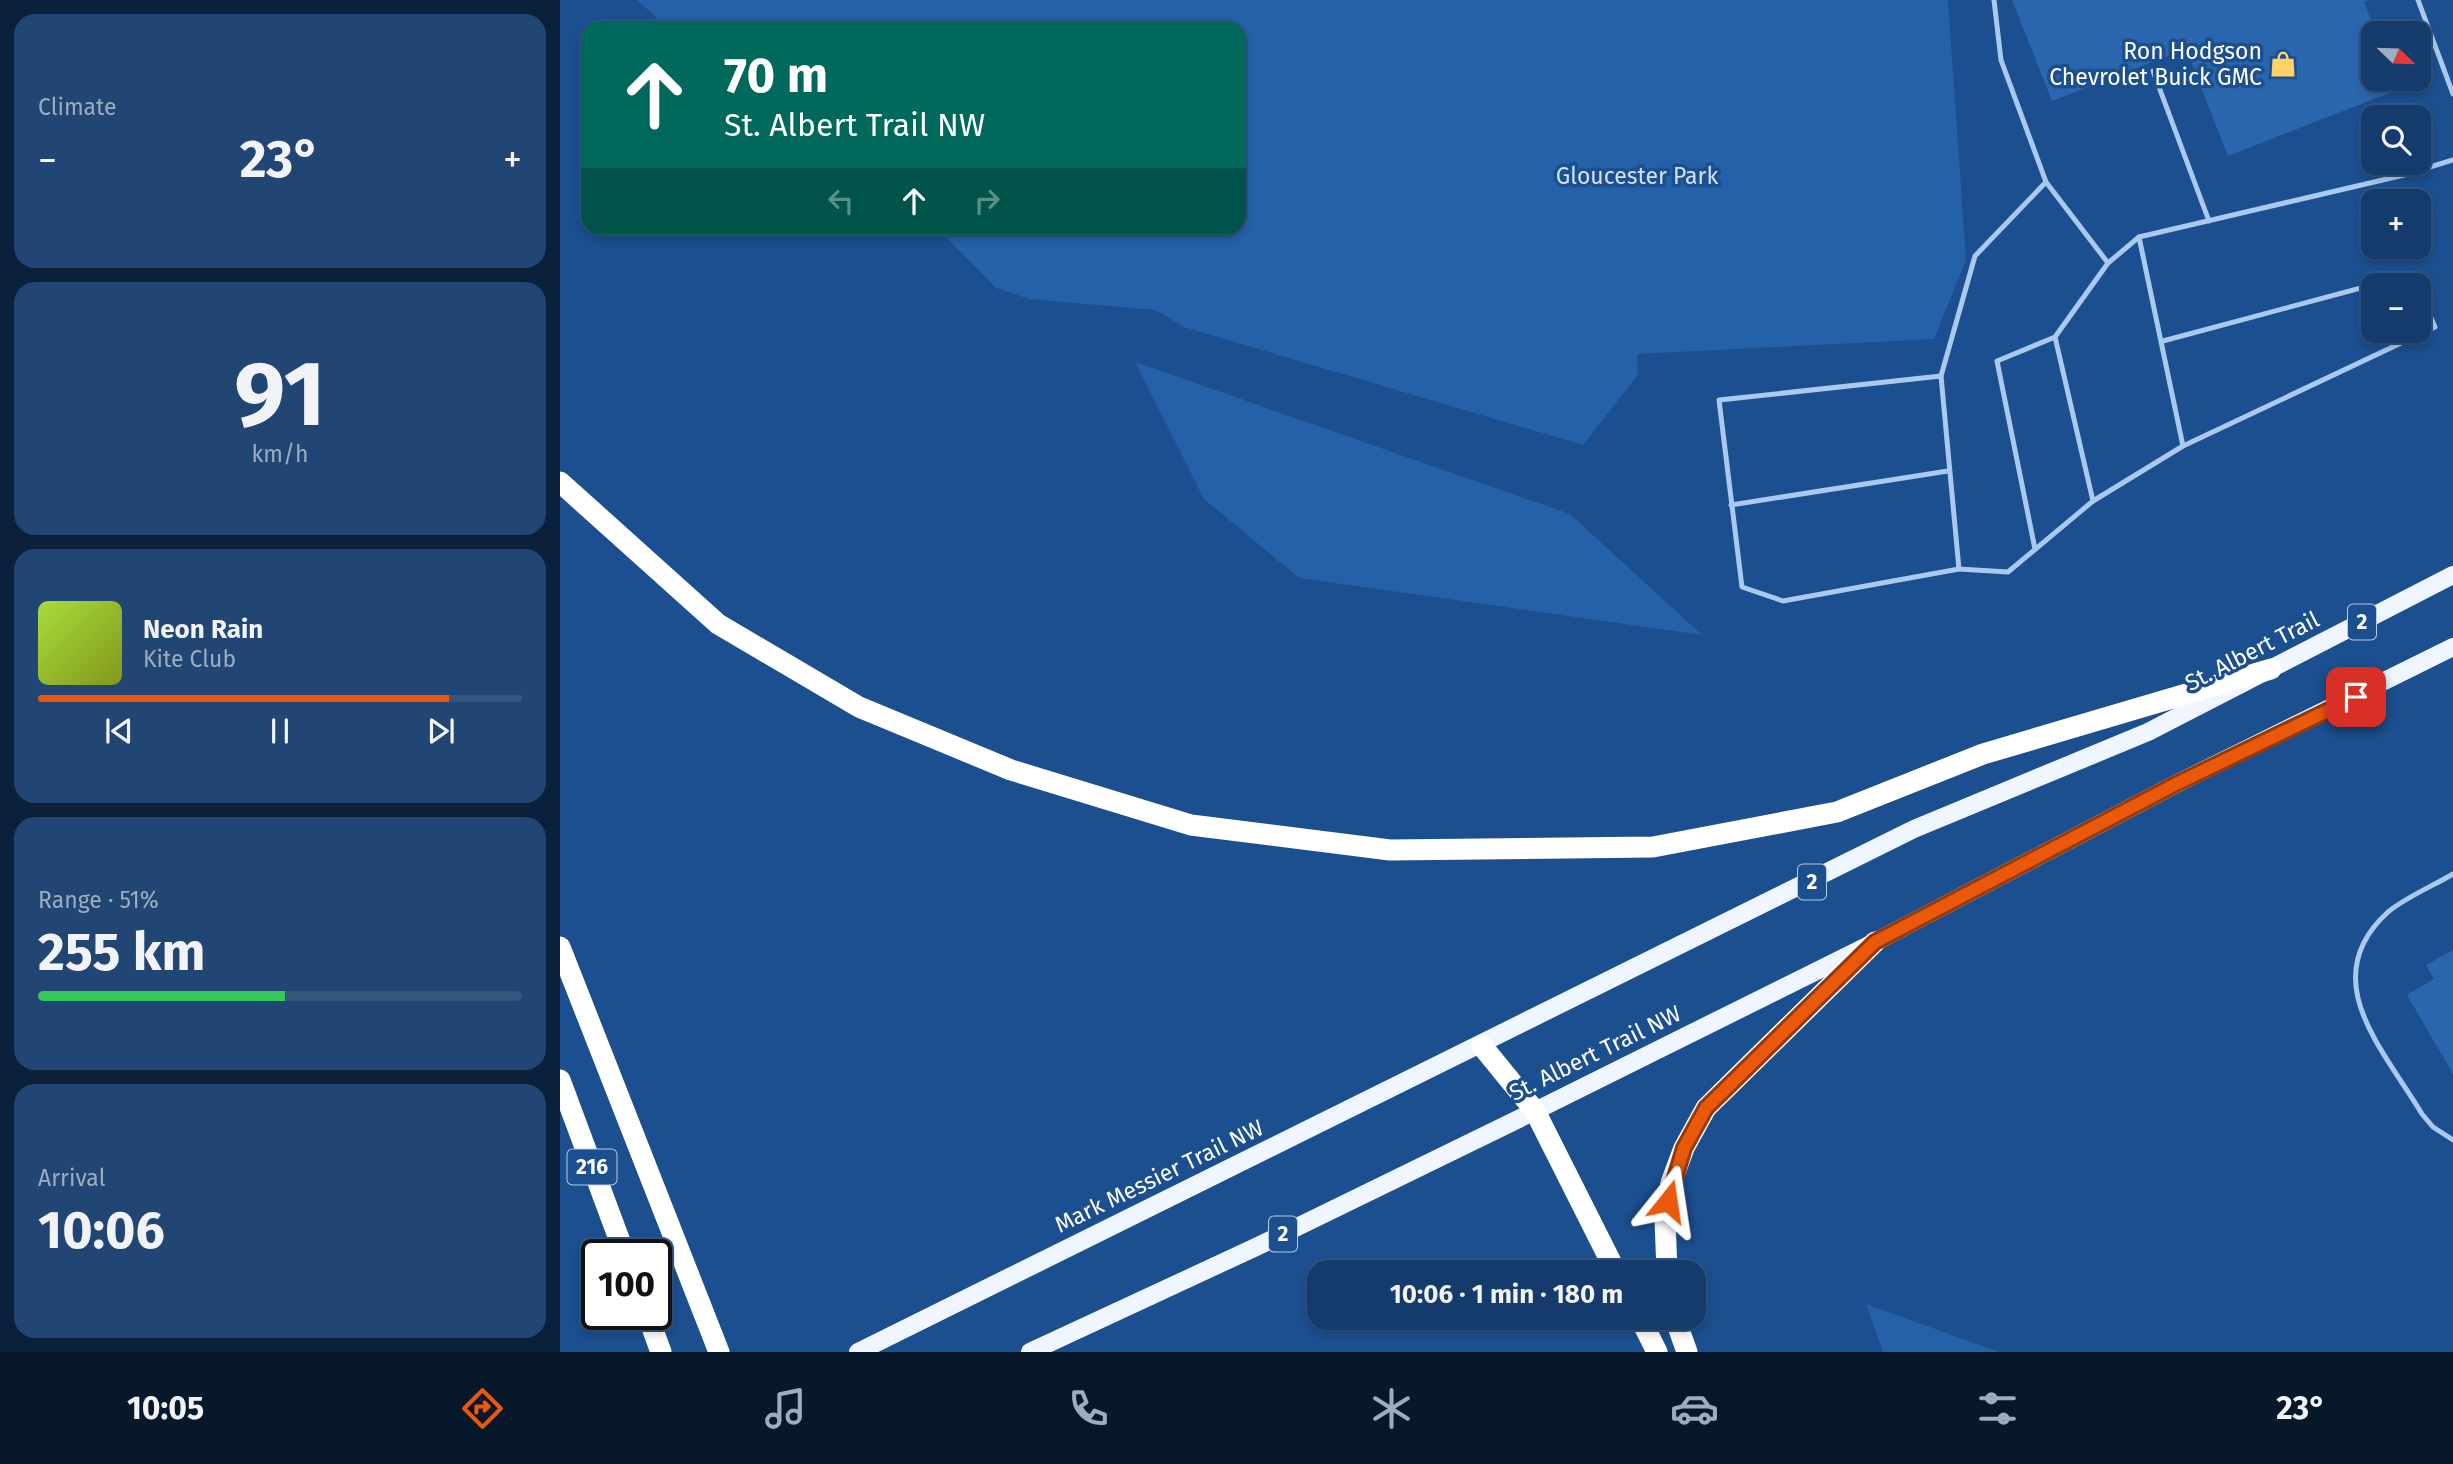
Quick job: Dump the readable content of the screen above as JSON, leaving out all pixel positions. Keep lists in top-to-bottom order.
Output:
{
  "streets": {
    "highway": ["216"],
    "main road": [
      "2",
      "St. Albert Trail",
      "St. Albert Trail NW",
      "Mark Messier Trail NW"
    ]
  },
  "crossings": [
    ["St. Albert Trail", "Mark Messier Trail NW"]
  ],
  "parks": ["Gloucester Park"],
  "places": {
    "shop": ["Ron Hodgson Chevrolet Buick GMC"]
  },
  "north": "bottom right",
  "page": {
    "tile": [
      "Climate",
      ["91", "km/h"],
      ["Range · 51%", "255 km"],
      ["Arrival", "10:06"]
    ],
    "map_buttons": ["+", "−"],
    "turn": ["70 m", "St. Albert Trail NW"],
    "heat": ["−", "23°", "+"],
    "song": ["Neon Rain", "Kite Club"],
    "limit": "100",
    "trip": "10:06 · 1 min · 180 m",
    "tabs": ["10:05", "23°"]
  }
}
